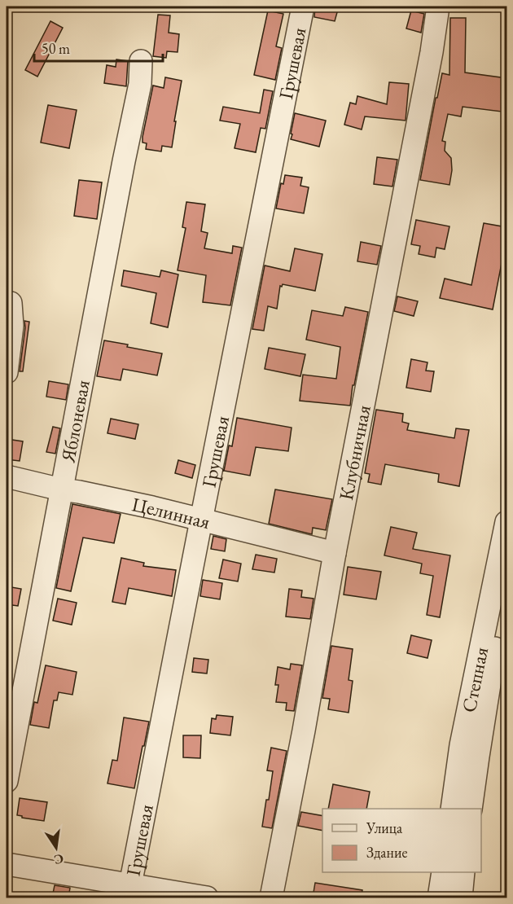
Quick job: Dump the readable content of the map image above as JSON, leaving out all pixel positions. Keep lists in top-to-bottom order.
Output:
{
  "streets": {
    "street": [
      "Грушевая",
      "Яблоневая",
      "Клубничная",
      "Целинная",
      "Степная"
    ]
  },
  "crossings": [
    ["Грушевая", "Целинная"],
    ["Яблоневая", "Целинная"],
    ["Клубничная", "Целинная"]
  ],
  "legend": ["Улица", "Здание"],
  "scale_bar": "50 m",
  "north": "bottom"
}
